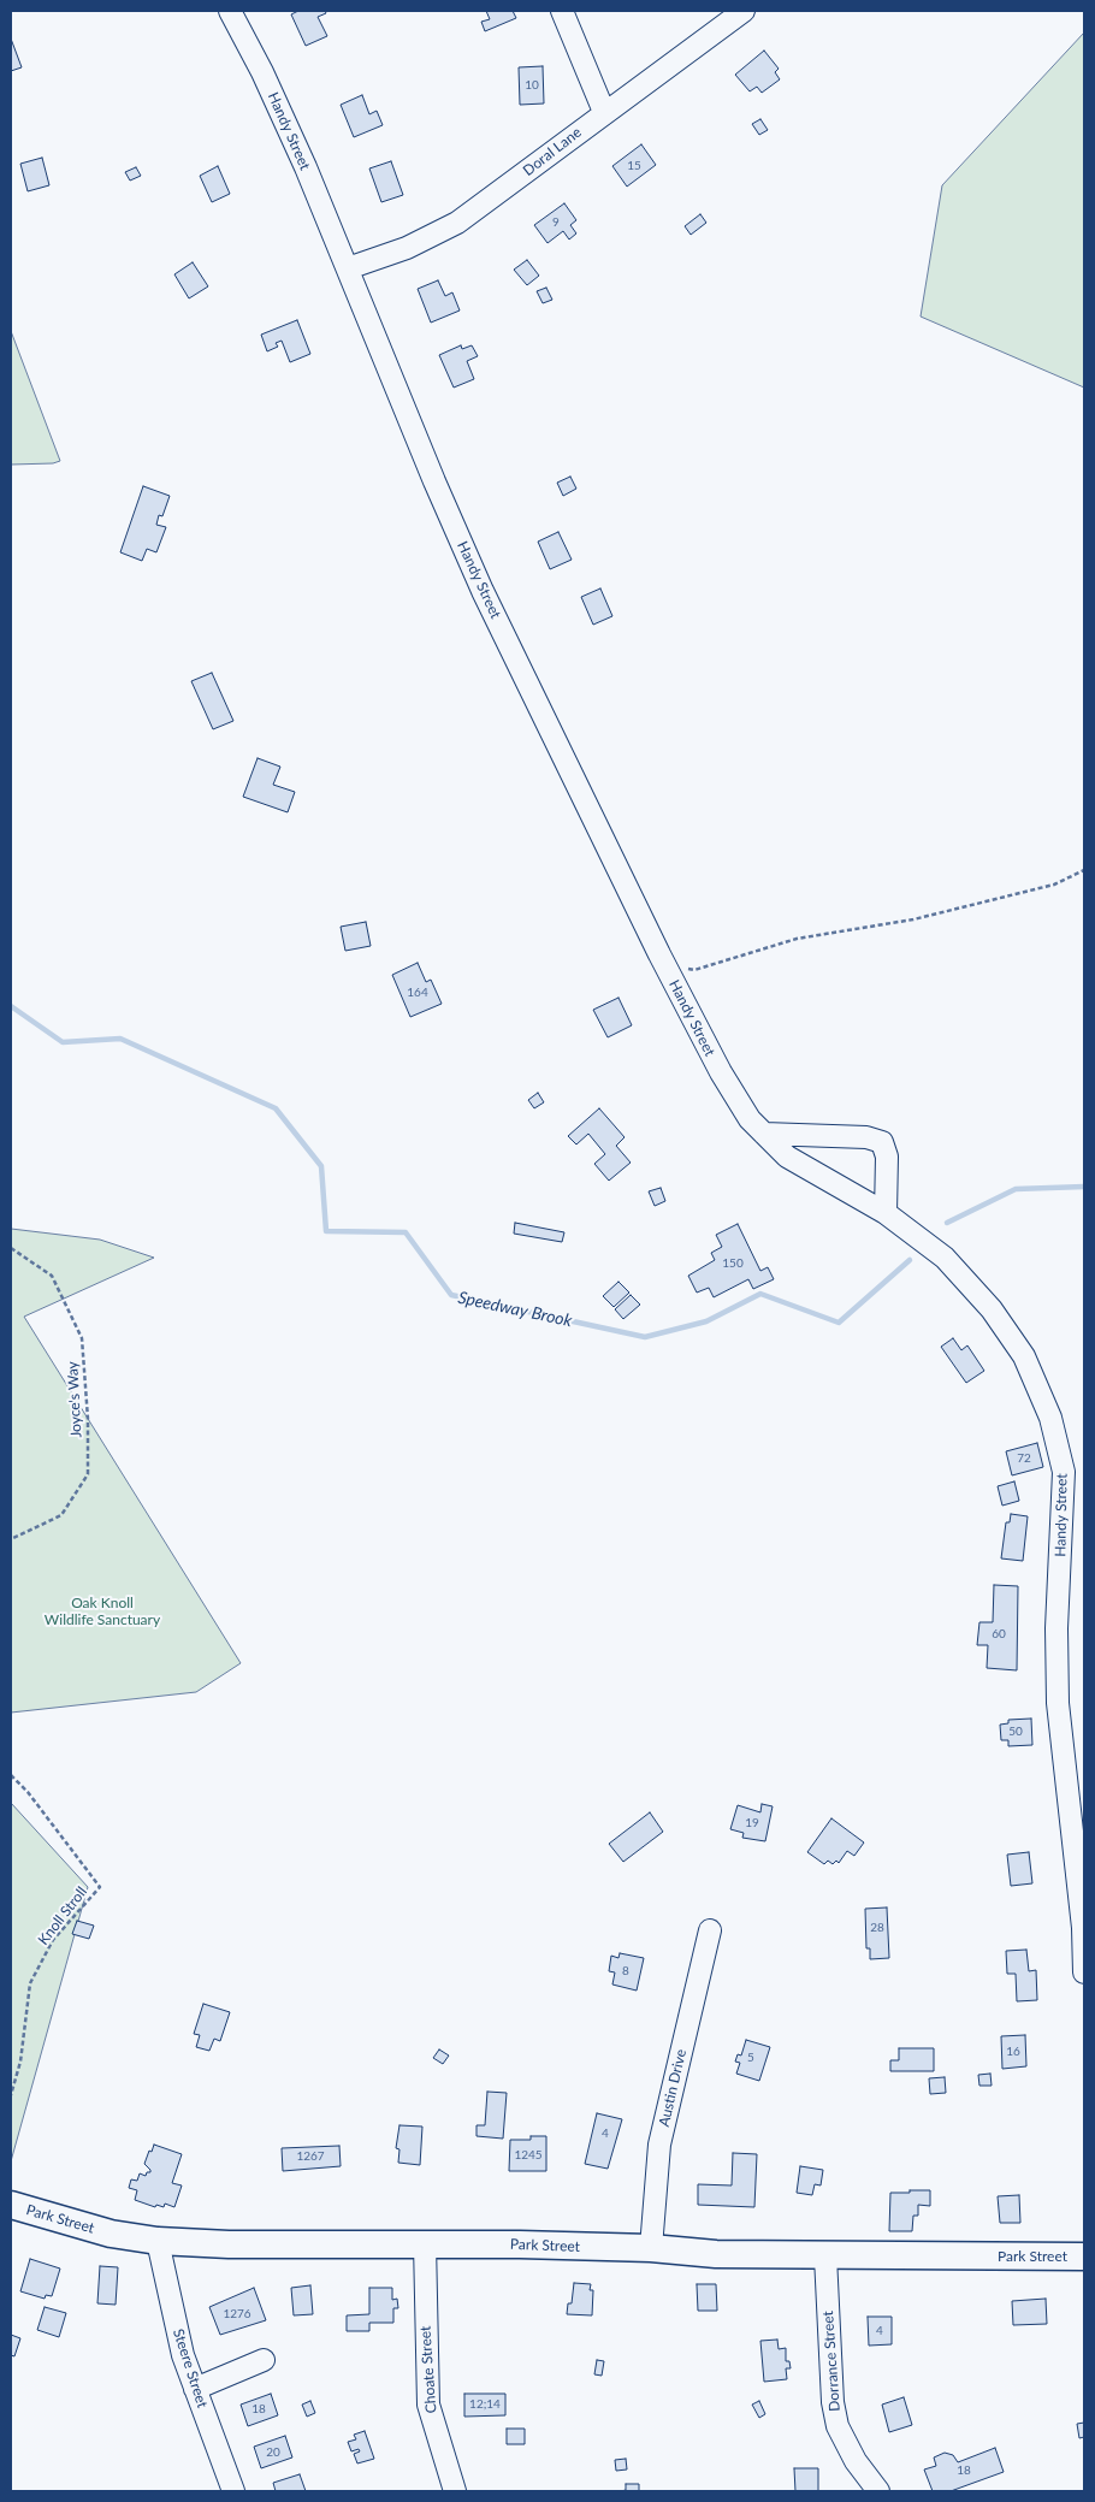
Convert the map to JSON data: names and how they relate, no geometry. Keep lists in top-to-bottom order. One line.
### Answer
{"streets":{"main road":["Park Street"],"street":["Handy Street","Doral Lane","Austin Drive","Dorrance Street","Steere Street","Choate Street"],"path":["Joyce's Way","Knoll Stroll"]},"crossings":[["Handy Street","Doral Lane"],["Austin Drive","Park Street"],["Park Street","Dorrance Street"],["Park Street","Steere Street"],["Park Street","Choate Street"]],"water":["Speedway Brook"],"parks":["Oak Knoll Wildlife Sanctuary"],"house_numbers":["10","15","9","164","150","72","60","50","19","28","8","16","5","4","1245","1267","1276","4","12;14","18","20","18"]}
